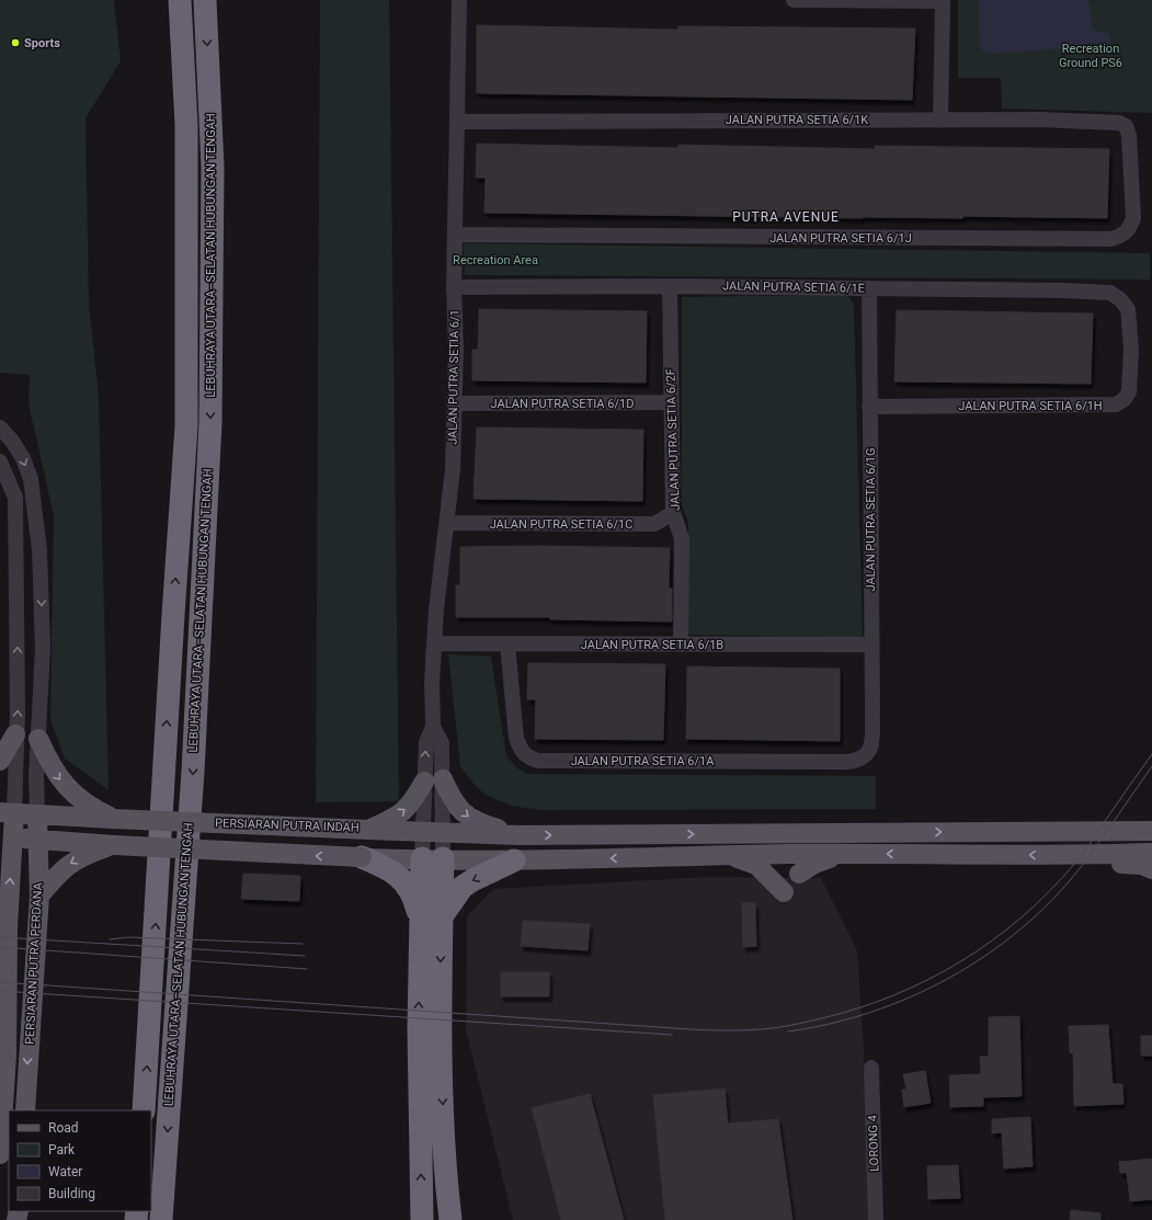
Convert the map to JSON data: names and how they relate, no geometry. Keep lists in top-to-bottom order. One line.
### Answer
{"streets":{"highway":["LEBUHRAYA UTARA–SELATAN HUBUNGAN TENGAH"],"main road":["PERSIARAN PUTRA INDAH","PERSIARAN PUTRA PERDANA"],"street":["JALAN PUTRA SETIA 6/1K","JALAN PUTRA SETIA 6/1J","JALAN PUTRA SETIA 6/1E","JALAN PUTRA SETIA 6/1","JALAN PUTRA SETIA 6/1D","JALAN PUTRA SETIA 6/1H","JALAN PUTRA SETIA 6/2F","JALAN PUTRA SETIA 6/1G","JALAN PUTRA SETIA 6/1C","JALAN PUTRA SETIA 6/1B","JALAN PUTRA SETIA 6/1A","LORONG 4"]},"crossings":[["JALAN PUTRA SETIA 6/1K","JALAN PUTRA SETIA 6/1J"],["JALAN PUTRA SETIA 6/1K","JALAN PUTRA SETIA 6/1"],["JALAN PUTRA SETIA 6/1J","JALAN PUTRA SETIA 6/1"],["JALAN PUTRA SETIA 6/1E","JALAN PUTRA SETIA 6/1"],["JALAN PUTRA SETIA 6/1E","JALAN PUTRA SETIA 6/1H"],["JALAN PUTRA SETIA 6/1E","JALAN PUTRA SETIA 6/2F"],["JALAN PUTRA SETIA 6/1E","JALAN PUTRA SETIA 6/1G"],["JALAN PUTRA SETIA 6/1","JALAN PUTRA SETIA 6/1D"],["JALAN PUTRA SETIA 6/1","JALAN PUTRA SETIA 6/1C"],["JALAN PUTRA SETIA 6/1","JALAN PUTRA SETIA 6/1B"],["JALAN PUTRA SETIA 6/1D","JALAN PUTRA SETIA 6/2F"],["JALAN PUTRA SETIA 6/1H","JALAN PUTRA SETIA 6/1G"],["JALAN PUTRA SETIA 6/2F","JALAN PUTRA SETIA 6/1C"],["JALAN PUTRA SETIA 6/2F","JALAN PUTRA SETIA 6/1B"],["JALAN PUTRA SETIA 6/1G","JALAN PUTRA SETIA 6/1B"],["JALAN PUTRA SETIA 6/1G","JALAN PUTRA SETIA 6/1A"],["JALAN PUTRA SETIA 6/1B","JALAN PUTRA SETIA 6/1A"],["PERSIARAN PUTRA INDAH","PERSIARAN PUTRA PERDANA"]],"districts":["PUTRA AVENUE"],"parks":["Recreation Ground PS6","Recreation Area"],"places":["Sports"],"legend":["Road","Park","Water","Building"]}
